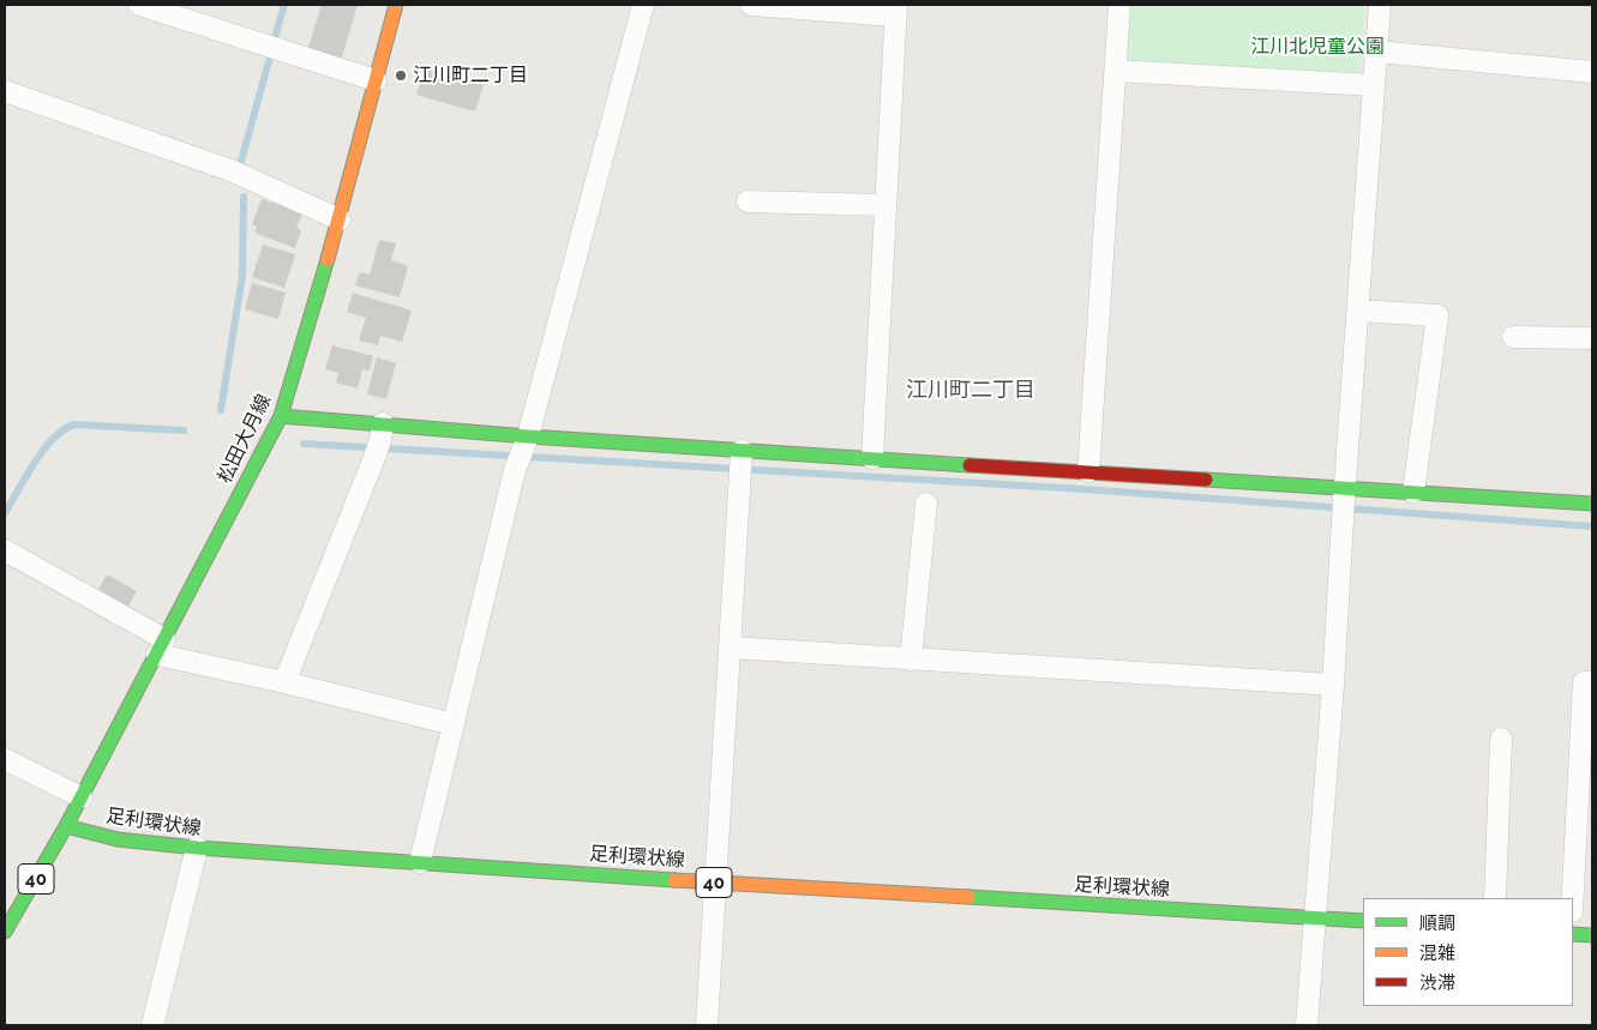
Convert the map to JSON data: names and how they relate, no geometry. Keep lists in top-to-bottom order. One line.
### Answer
{"streets":{"main road":["松田大月線","足利環状線","40"]},"crossings":[["松田大月線","足利環状線"],["松田大月線","40"],["足利環状線","40"]],"districts":["江川町二丁目"],"parks":["江川北児童公園"],"places":["江川町二丁目"],"legend":["順調","混雑","渋滞"]}
